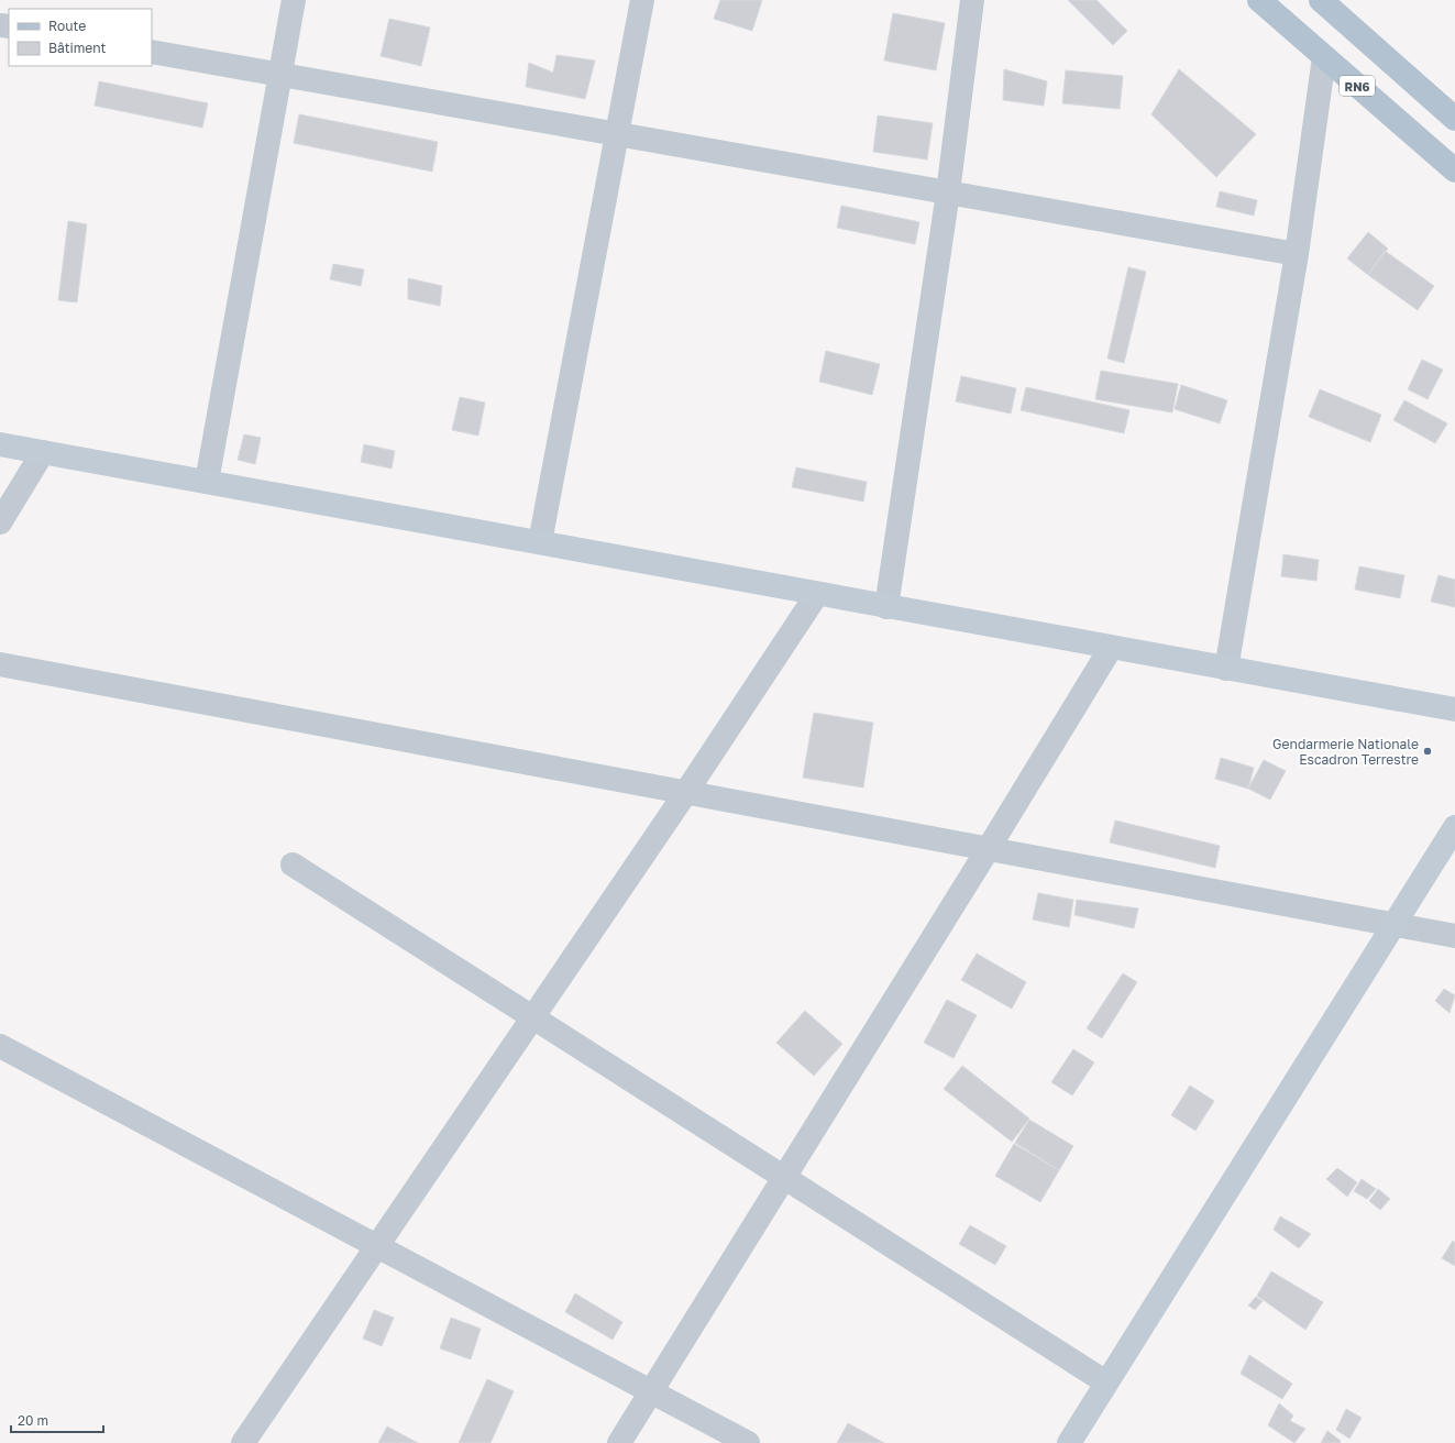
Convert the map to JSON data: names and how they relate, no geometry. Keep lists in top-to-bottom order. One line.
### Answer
{"streets":{"main road":["RN6"]},"places":["Gendarmerie Nationale Escadron Terrestre"],"legend":["Route","Bâtiment"],"scale_bar":"20 m"}
